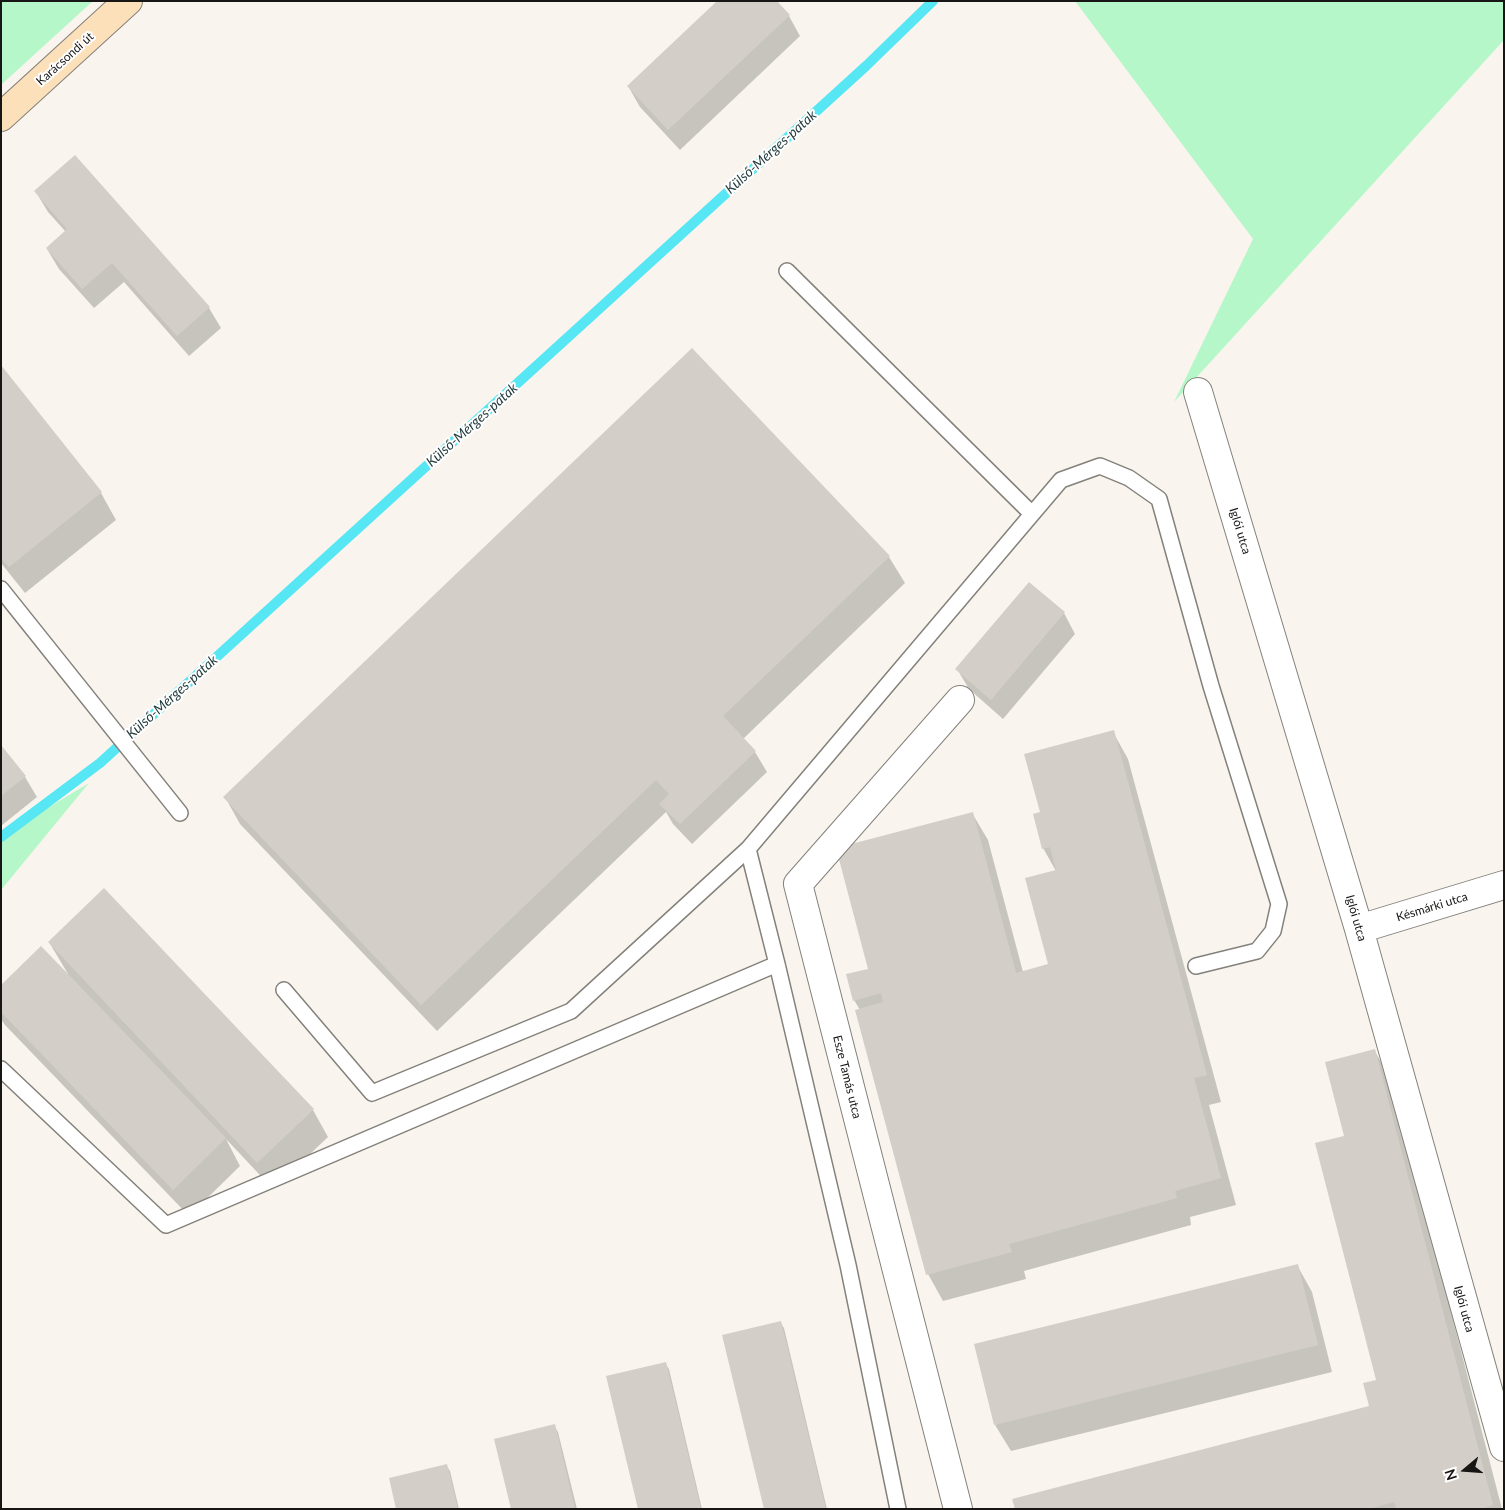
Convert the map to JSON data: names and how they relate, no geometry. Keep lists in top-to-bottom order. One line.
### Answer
{"streets":{"main road":["Karácsondi út"],"street":["Iglói utca","Késmárki utca","Esze Tamás utca"]},"crossings":[["Iglói utca","Késmárki utca"]],"water":["Külső-Mérges-patak"],"north":"left"}
